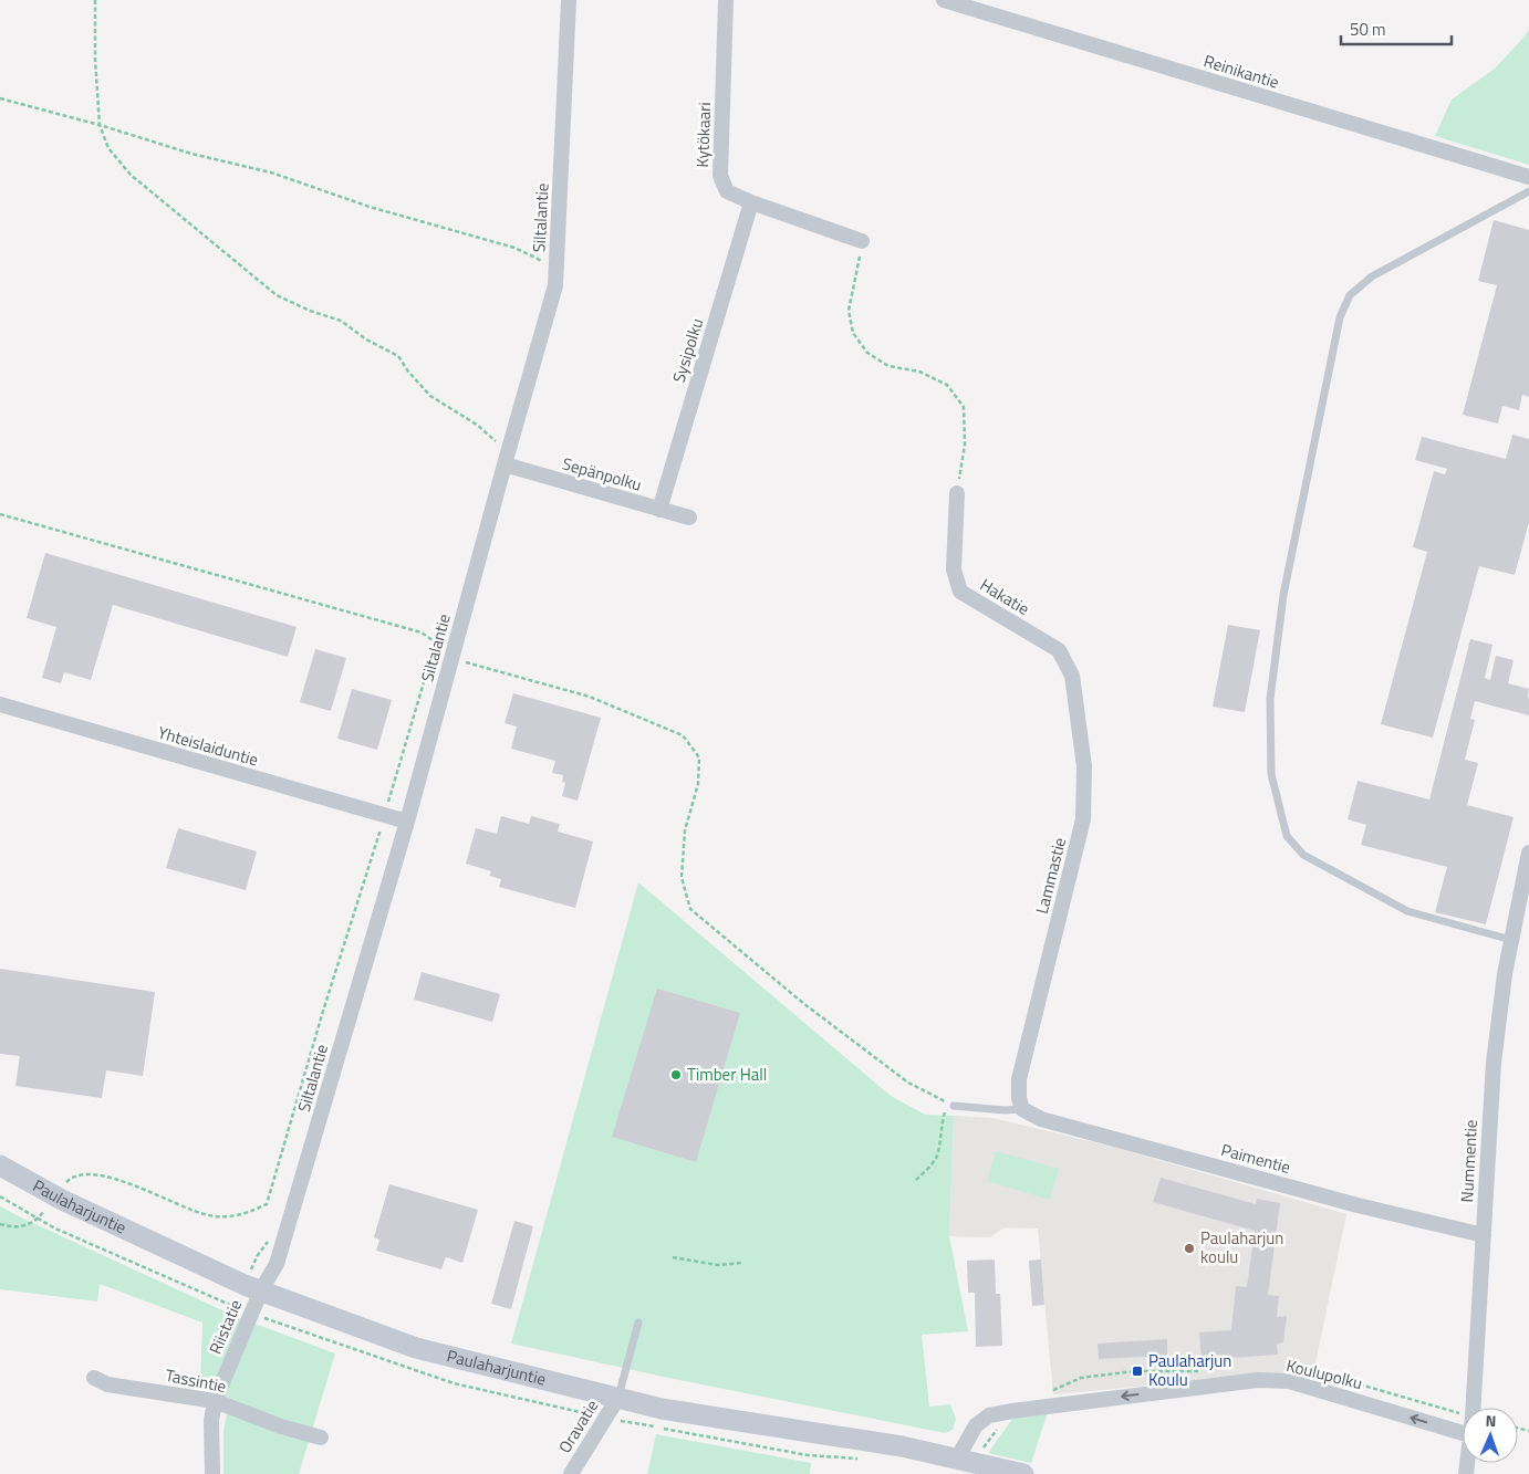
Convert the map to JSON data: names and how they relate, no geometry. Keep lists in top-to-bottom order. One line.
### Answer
{"streets":{"main road":["Paulaharjuntie"],"street":["Reinikantie","Kytökaari","Siltalantie","Sysipolku","Sepänpolku","Hakatie","Yhteislaiduntie","Lammastie","Paimentie","Nummentie","Riistatie","Koulupolku","Tassintie","Oravatie"]},"crossings":[["Kytökaari","Sysipolku"],["Siltalantie","Sepänpolku"],["Siltalantie","Yhteislaiduntie"],["Siltalantie","Paulaharjuntie"],["Siltalantie","Riistatie"],["Sysipolku","Sepänpolku"],["Hakatie","Lammastie"],["Lammastie","Paimentie"],["Paimentie","Nummentie"],["Paulaharjuntie","Riistatie"],["Paulaharjuntie","Koulupolku"],["Paulaharjuntie","Oravatie"],["Riistatie","Tassintie"]],"one_way":["Koulupolku"],"places":{"other":["Timber Hall","Paulaharjun koulu"],"transit":["Paulaharjun Koulu"]},"scale_bar":"50 m","north":"top"}
